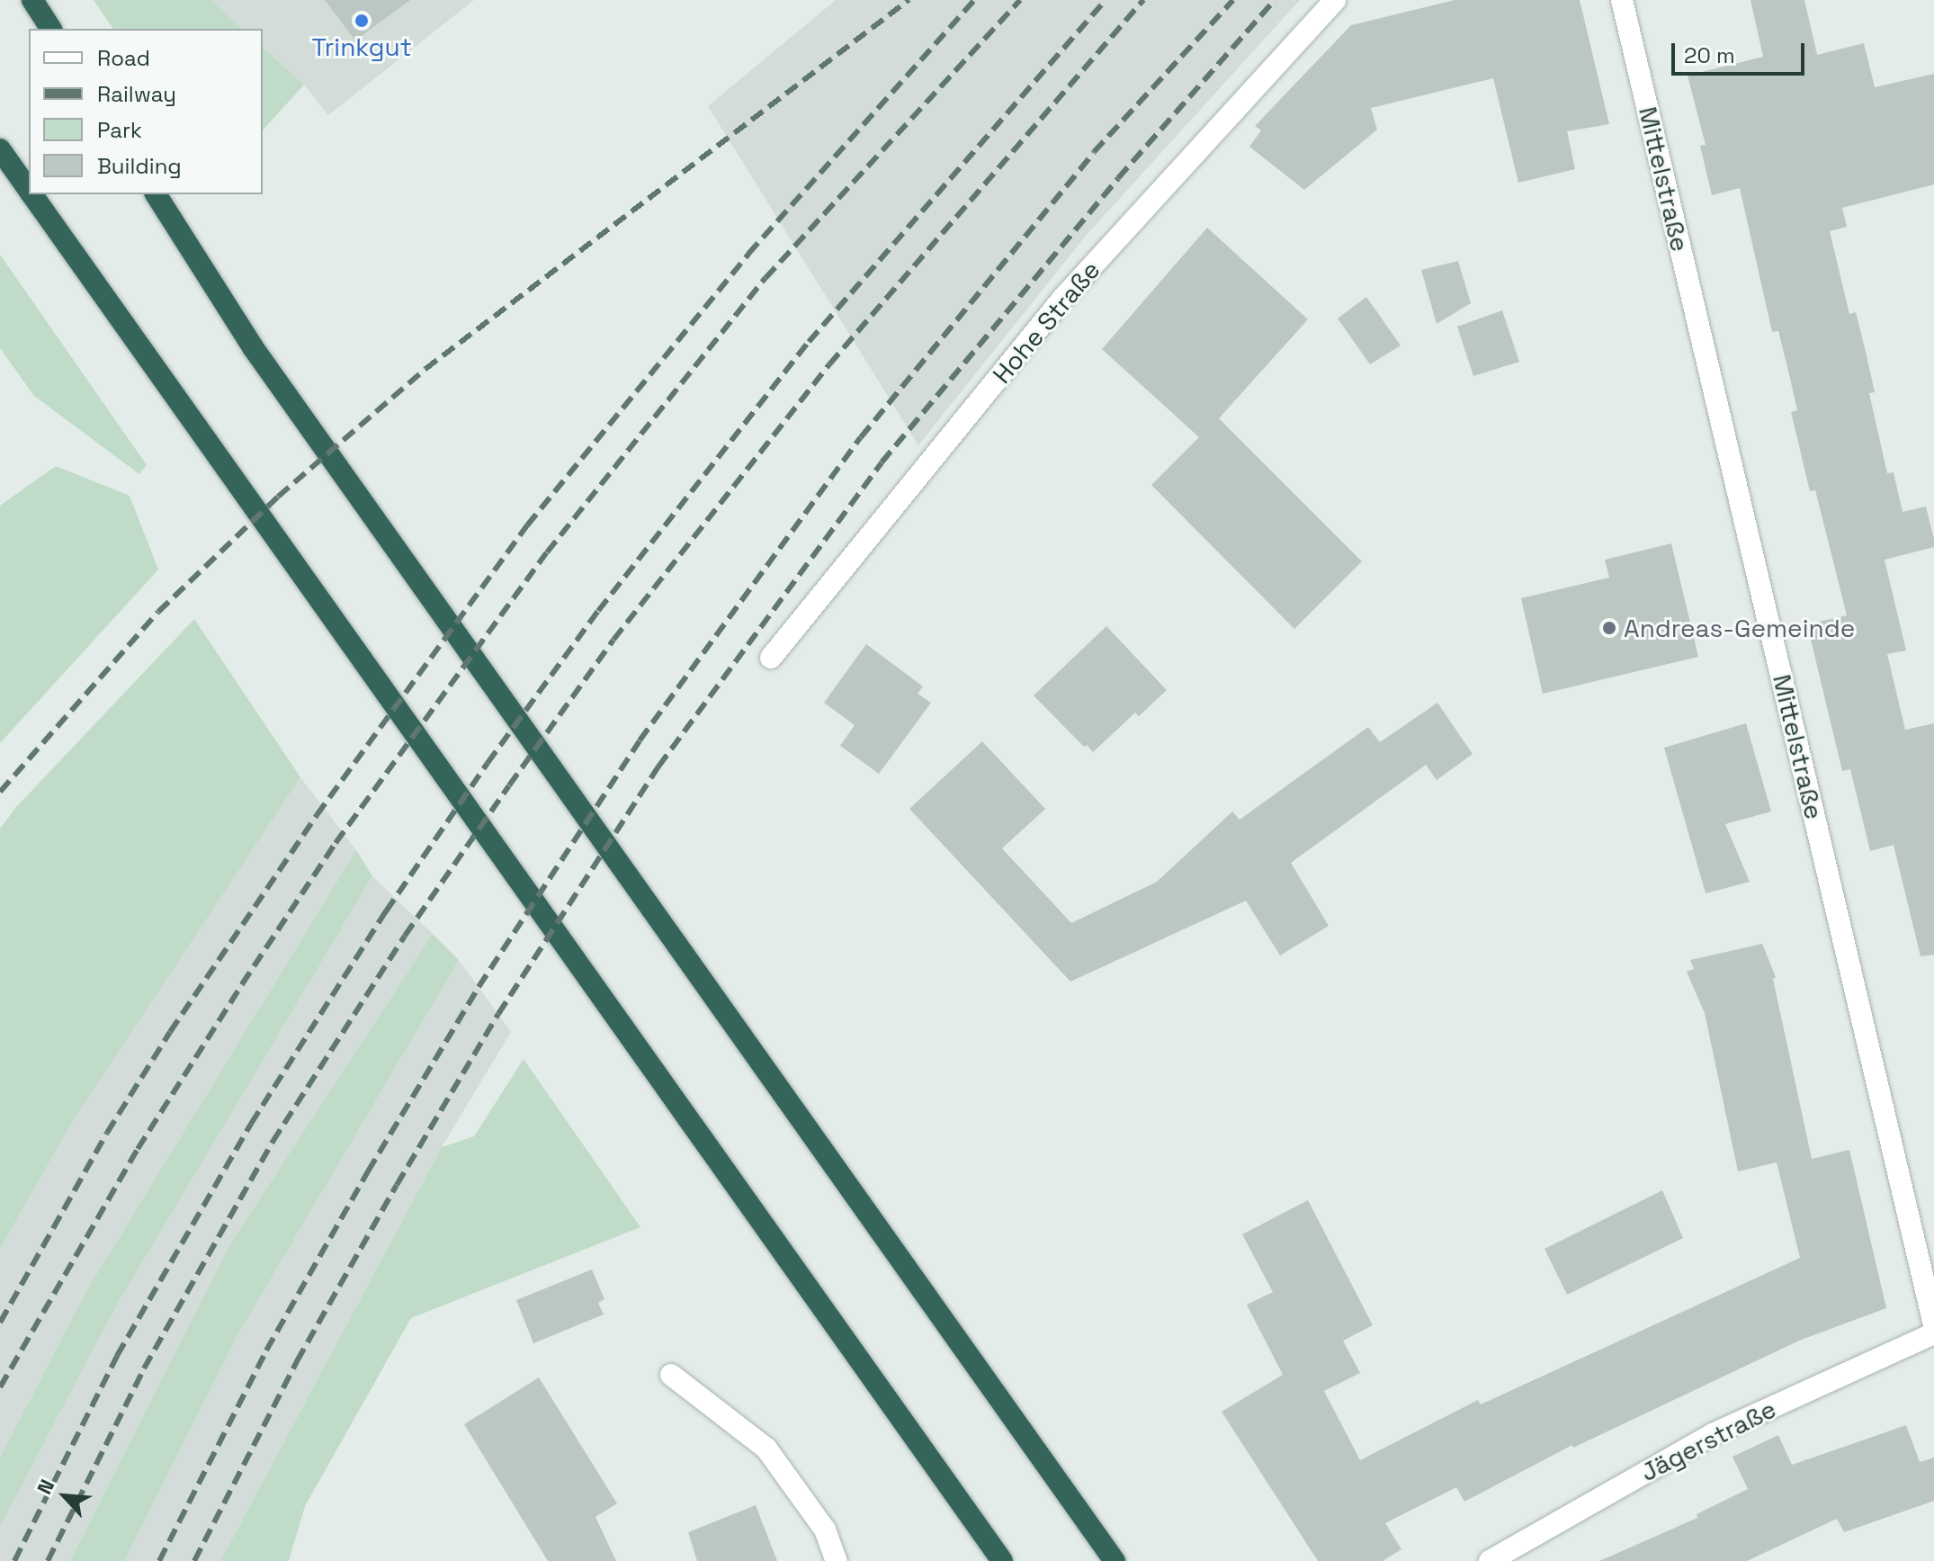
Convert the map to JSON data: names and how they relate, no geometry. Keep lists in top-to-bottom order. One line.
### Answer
{"streets":{"street":["Mittelstraße","Hohe Straße","Jägerstraße"]},"places":["Trinkgut","Andreas-Gemeinde"],"legend":["Road","Railway","Park","Building"],"scale_bar":"20 m","north":"top left"}
